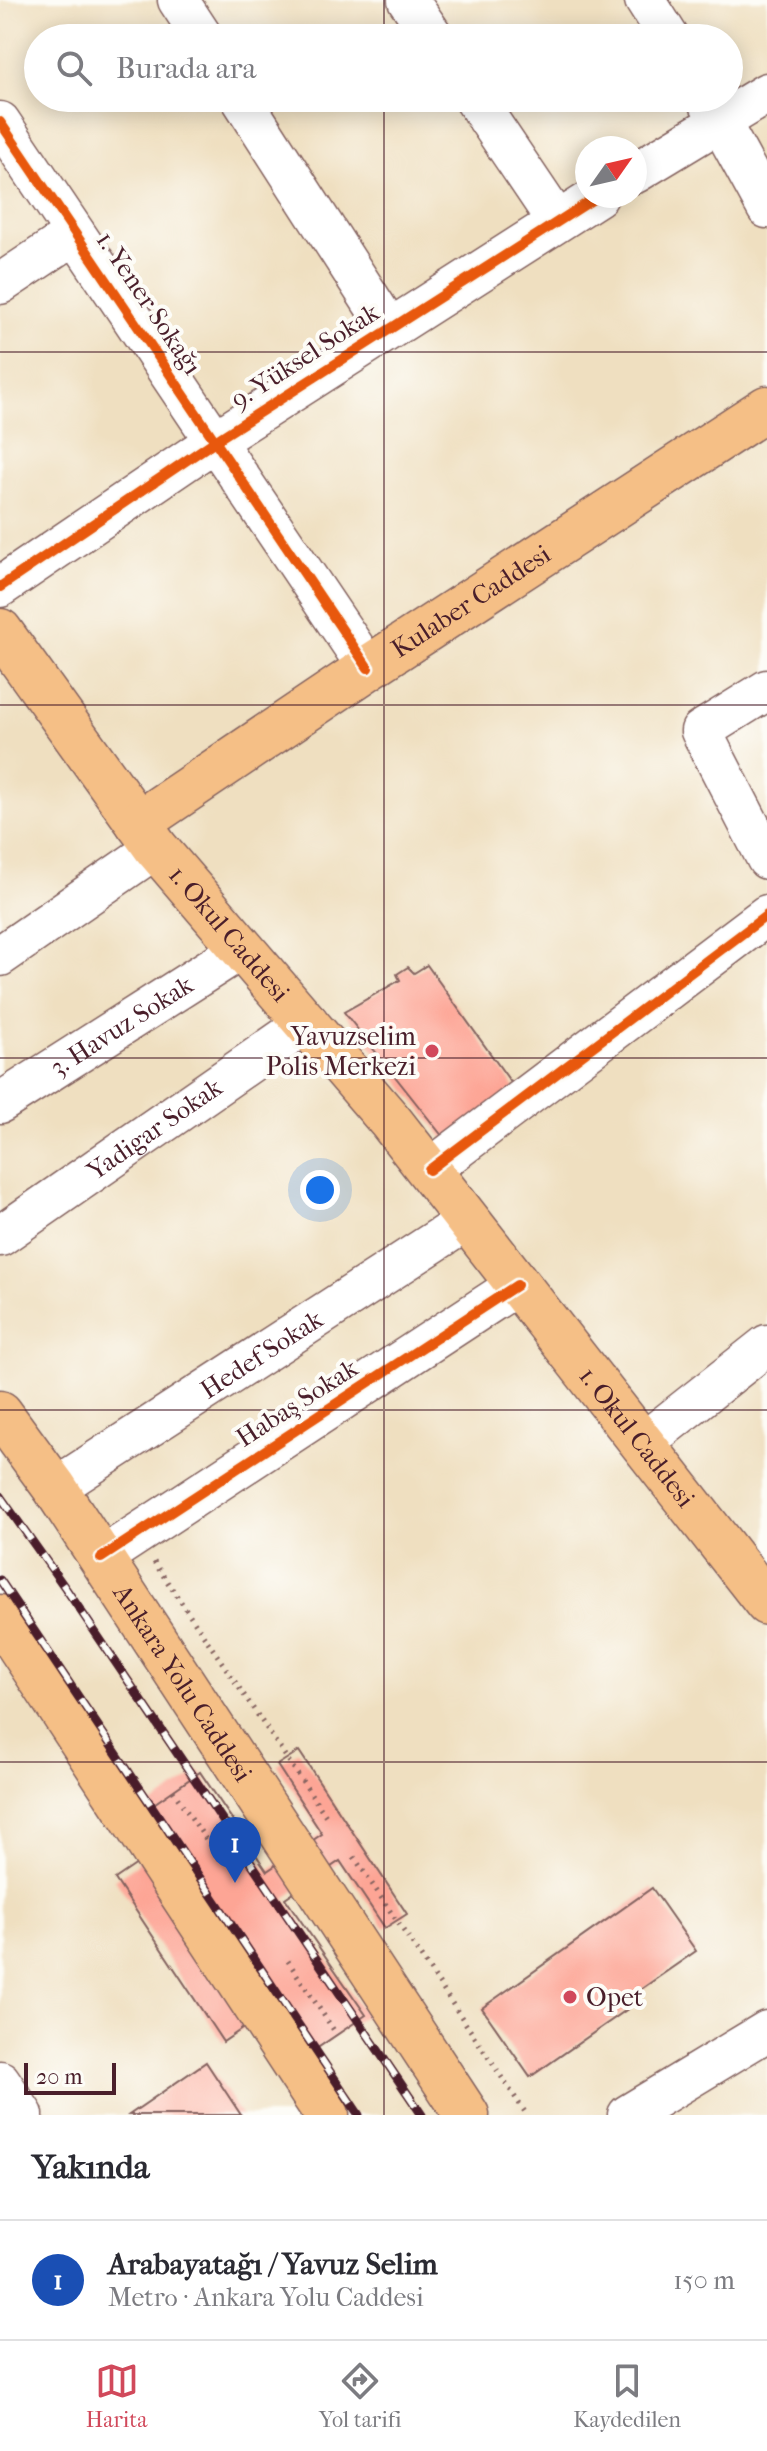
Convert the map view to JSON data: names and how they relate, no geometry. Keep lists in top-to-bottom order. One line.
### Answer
{"streets":{"main road":["Kulaber Caddesi","1. Okul Caddesi","Ankara Yolu Caddesi"],"street":["1. Yener Sokağı","9. Yüksel Sokak","3. Havuz Sokak","Yadigar Sokak","Hedef Sokak","Habaş Sokak"]},"crossings":[["1. Yener Sokağı","9. Yüksel Sokak"],["1. Yener Sokağı","Kulaber Caddesi"],["Kulaber Caddesi","1. Okul Caddesi"],["1. Okul Caddesi","3. Havuz Sokak"],["1. Okul Caddesi","Yadigar Sokak"],["1. Okul Caddesi","Hedef Sokak"],["1. Okul Caddesi","Habaş Sokak"],["Hedef Sokak","Ankara Yolu Caddesi"],["Habaş Sokak","Ankara Yolu Caddesi"]],"places":["Yavuzselim Polis Merkezi","Opet"],"scale_bar":"20 m","north":"top right","page":{"search":"Burada ara","pins":"1","scale":"20 m","heading":"Yakında","list":[{"mark":"1","name":"Arabayatağı / Yavuz Selim","note":"Metro · Ankara Yolu Caddesi","value":"150 m"}],"nav":["Harita","Yol tarifi","Kaydedilen"]}}
